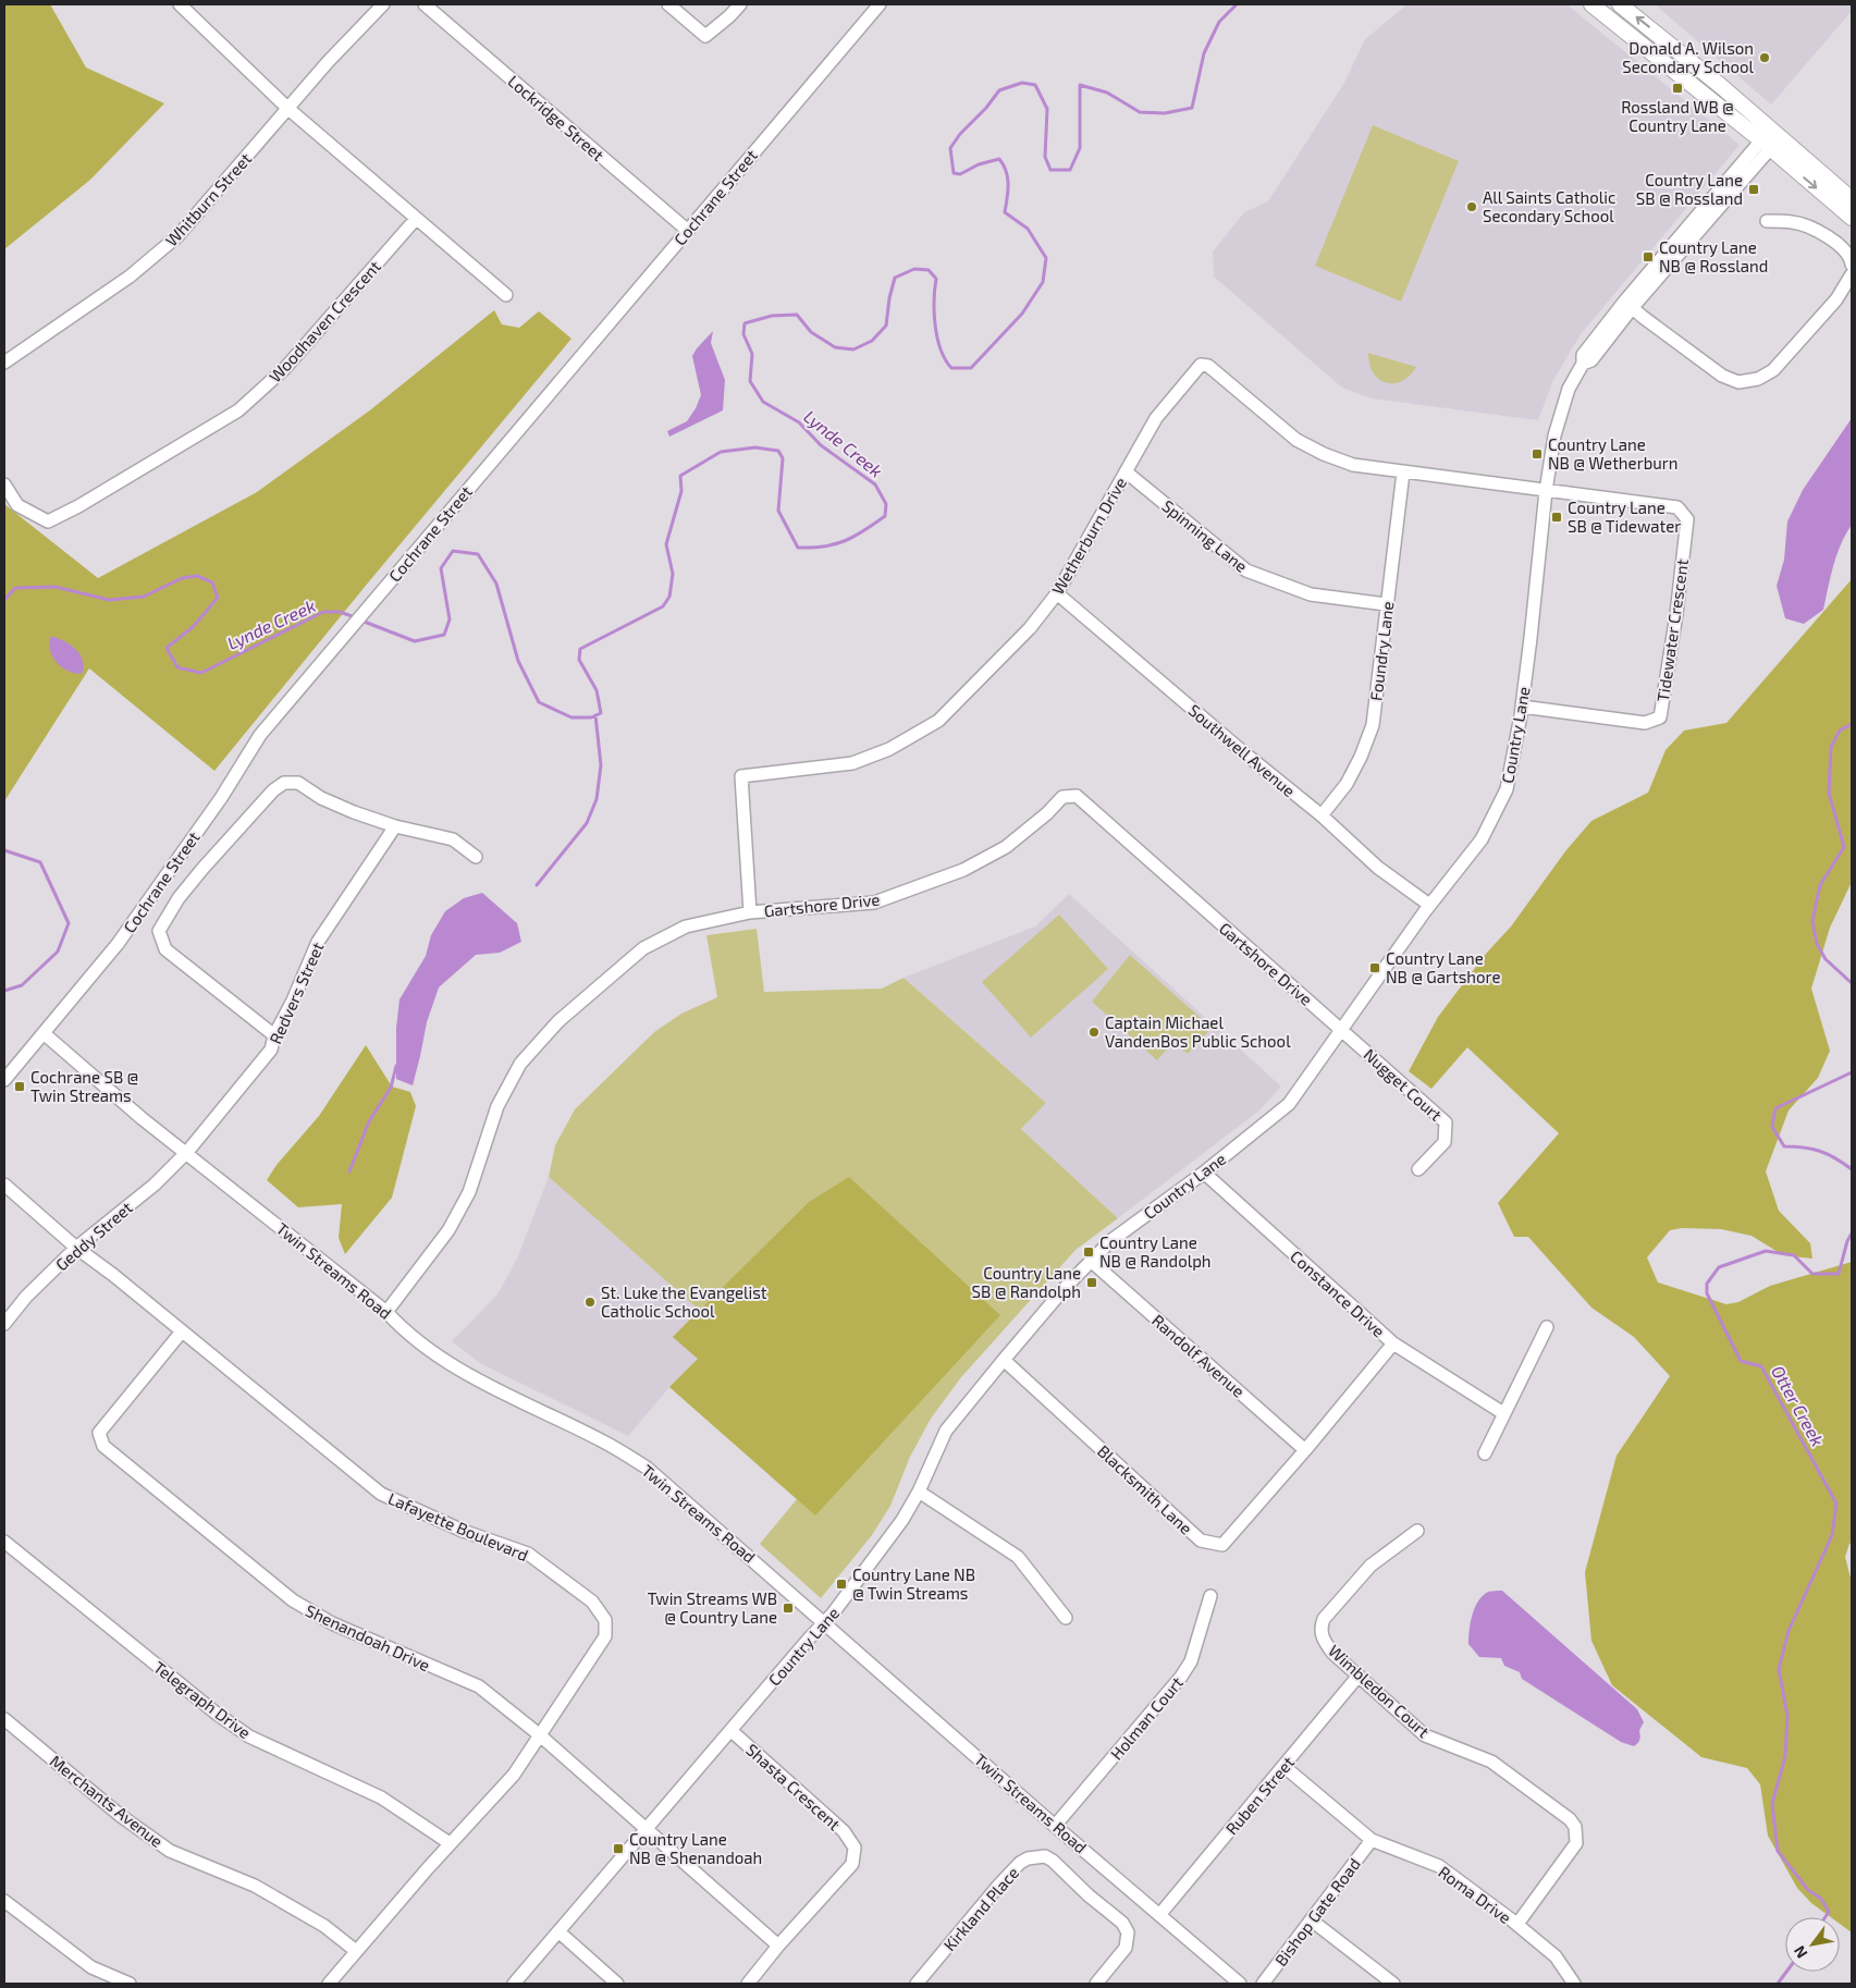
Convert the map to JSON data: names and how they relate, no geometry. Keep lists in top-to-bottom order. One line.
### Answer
{"streets":{"street":["Lockridge Street","Cochrane Street","Whitburn Street","Woodhaven Crescent","Wetherburn Drive","Spinning Lane","Tidewater Crescent","Foundry Lane","Country Lane","Southwell Avenue","Gartshore Drive","Redvers Street","Nugget Court","Geddy Street","Twin Streams Road","Constance Drive","Randolf Avenue","Blacksmith Lane","Lafayette Boulevard","Shenandoah Drive","Wimbledon Court","Telegraph Drive","Holman Court","Shasta Crescent","Ruben Street","Merchants Avenue","Roma Drive","Kirkland Place","Bishop Gate Road"]},"crossings":[["Lockridge Street","Cochrane Street"],["Cochrane Street","Twin Streams Road"],["Wetherburn Drive","Spinning Lane"],["Wetherburn Drive","Tidewater Crescent"],["Wetherburn Drive","Foundry Lane"],["Wetherburn Drive","Country Lane"],["Wetherburn Drive","Southwell Avenue"],["Wetherburn Drive","Gartshore Drive"],["Spinning Lane","Foundry Lane"],["Tidewater Crescent","Country Lane"],["Foundry Lane","Southwell Avenue"],["Country Lane","Southwell Avenue"],["Country Lane","Gartshore Drive"],["Country Lane","Nugget Court"],["Country Lane","Twin Streams Road"],["Country Lane","Constance Drive"],["Country Lane","Randolf Avenue"],["Country Lane","Blacksmith Lane"],["Country Lane","Shenandoah Drive"],["Country Lane","Shasta Crescent"],["Gartshore Drive","Nugget Court"],["Gartshore Drive","Twin Streams Road"],["Redvers Street","Geddy Street"],["Redvers Street","Twin Streams Road"],["Geddy Street","Twin Streams Road"],["Geddy Street","Lafayette Boulevard"],["Twin Streams Road","Holman Court"],["Twin Streams Road","Ruben Street"],["Constance Drive","Randolf Avenue"],["Constance Drive","Blacksmith Lane"],["Randolf Avenue","Blacksmith Lane"],["Lafayette Boulevard","Shenandoah Drive"],["Lafayette Boulevard","Telegraph Drive"],["Lafayette Boulevard","Merchants Avenue"],["Shenandoah Drive","Shasta Crescent"],["Wimbledon Court","Ruben Street"],["Wimbledon Court","Roma Drive"],["Ruben Street","Roma Drive"],["Roma Drive","Bishop Gate Road"]],"water":["Lynde Creek","Otter Creek"],"places":{"other":["Donald A. Wilson Secondary School","All Saints Catholic Secondary School","Captain Michael VandenBos Public School","St. Luke the Evangelist Catholic School"],"transit":["Rossland WB @ Country Lane","Country Lane SB @ Rossland","Country Lane NB @ Rossland","Country Lane NB @ Wetherburn","Country Lane SB @ Tidewater","Country Lane NB @ Gartshore","Cochrane SB @ Twin Streams","Country Lane NB @ Randolph","Country Lane SB @ Randolph","Country Lane NB @ Twin Streams","Twin Streams WB @ Country Lane","Country Lane NB @ Shenandoah"]},"north":"bottom left"}
